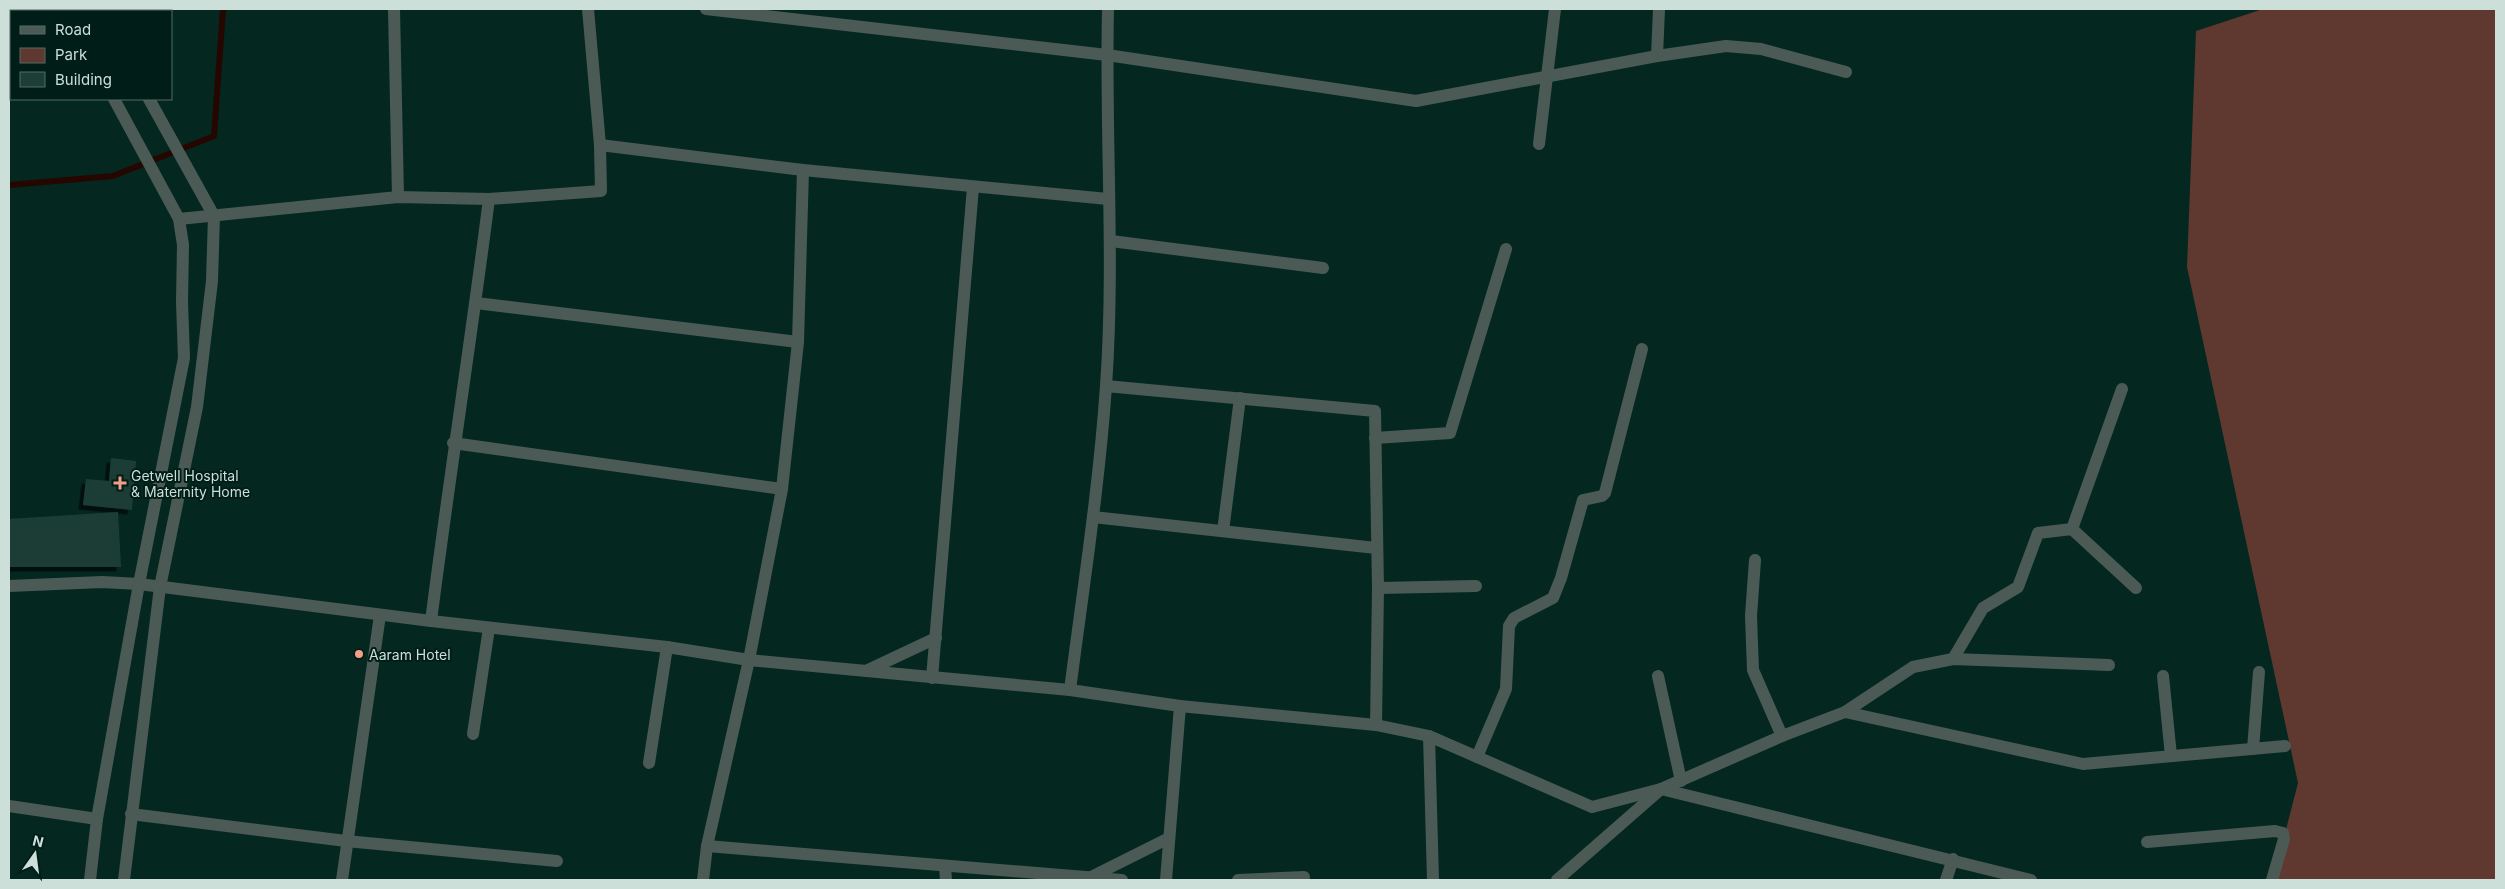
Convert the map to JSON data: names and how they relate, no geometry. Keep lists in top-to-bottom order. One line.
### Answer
{"places":{"health":["Getwell Hospital & Maternity Home"],"other":["Aaram Hotel"]},"legend":["Road","Park","Building"],"north":"top"}
